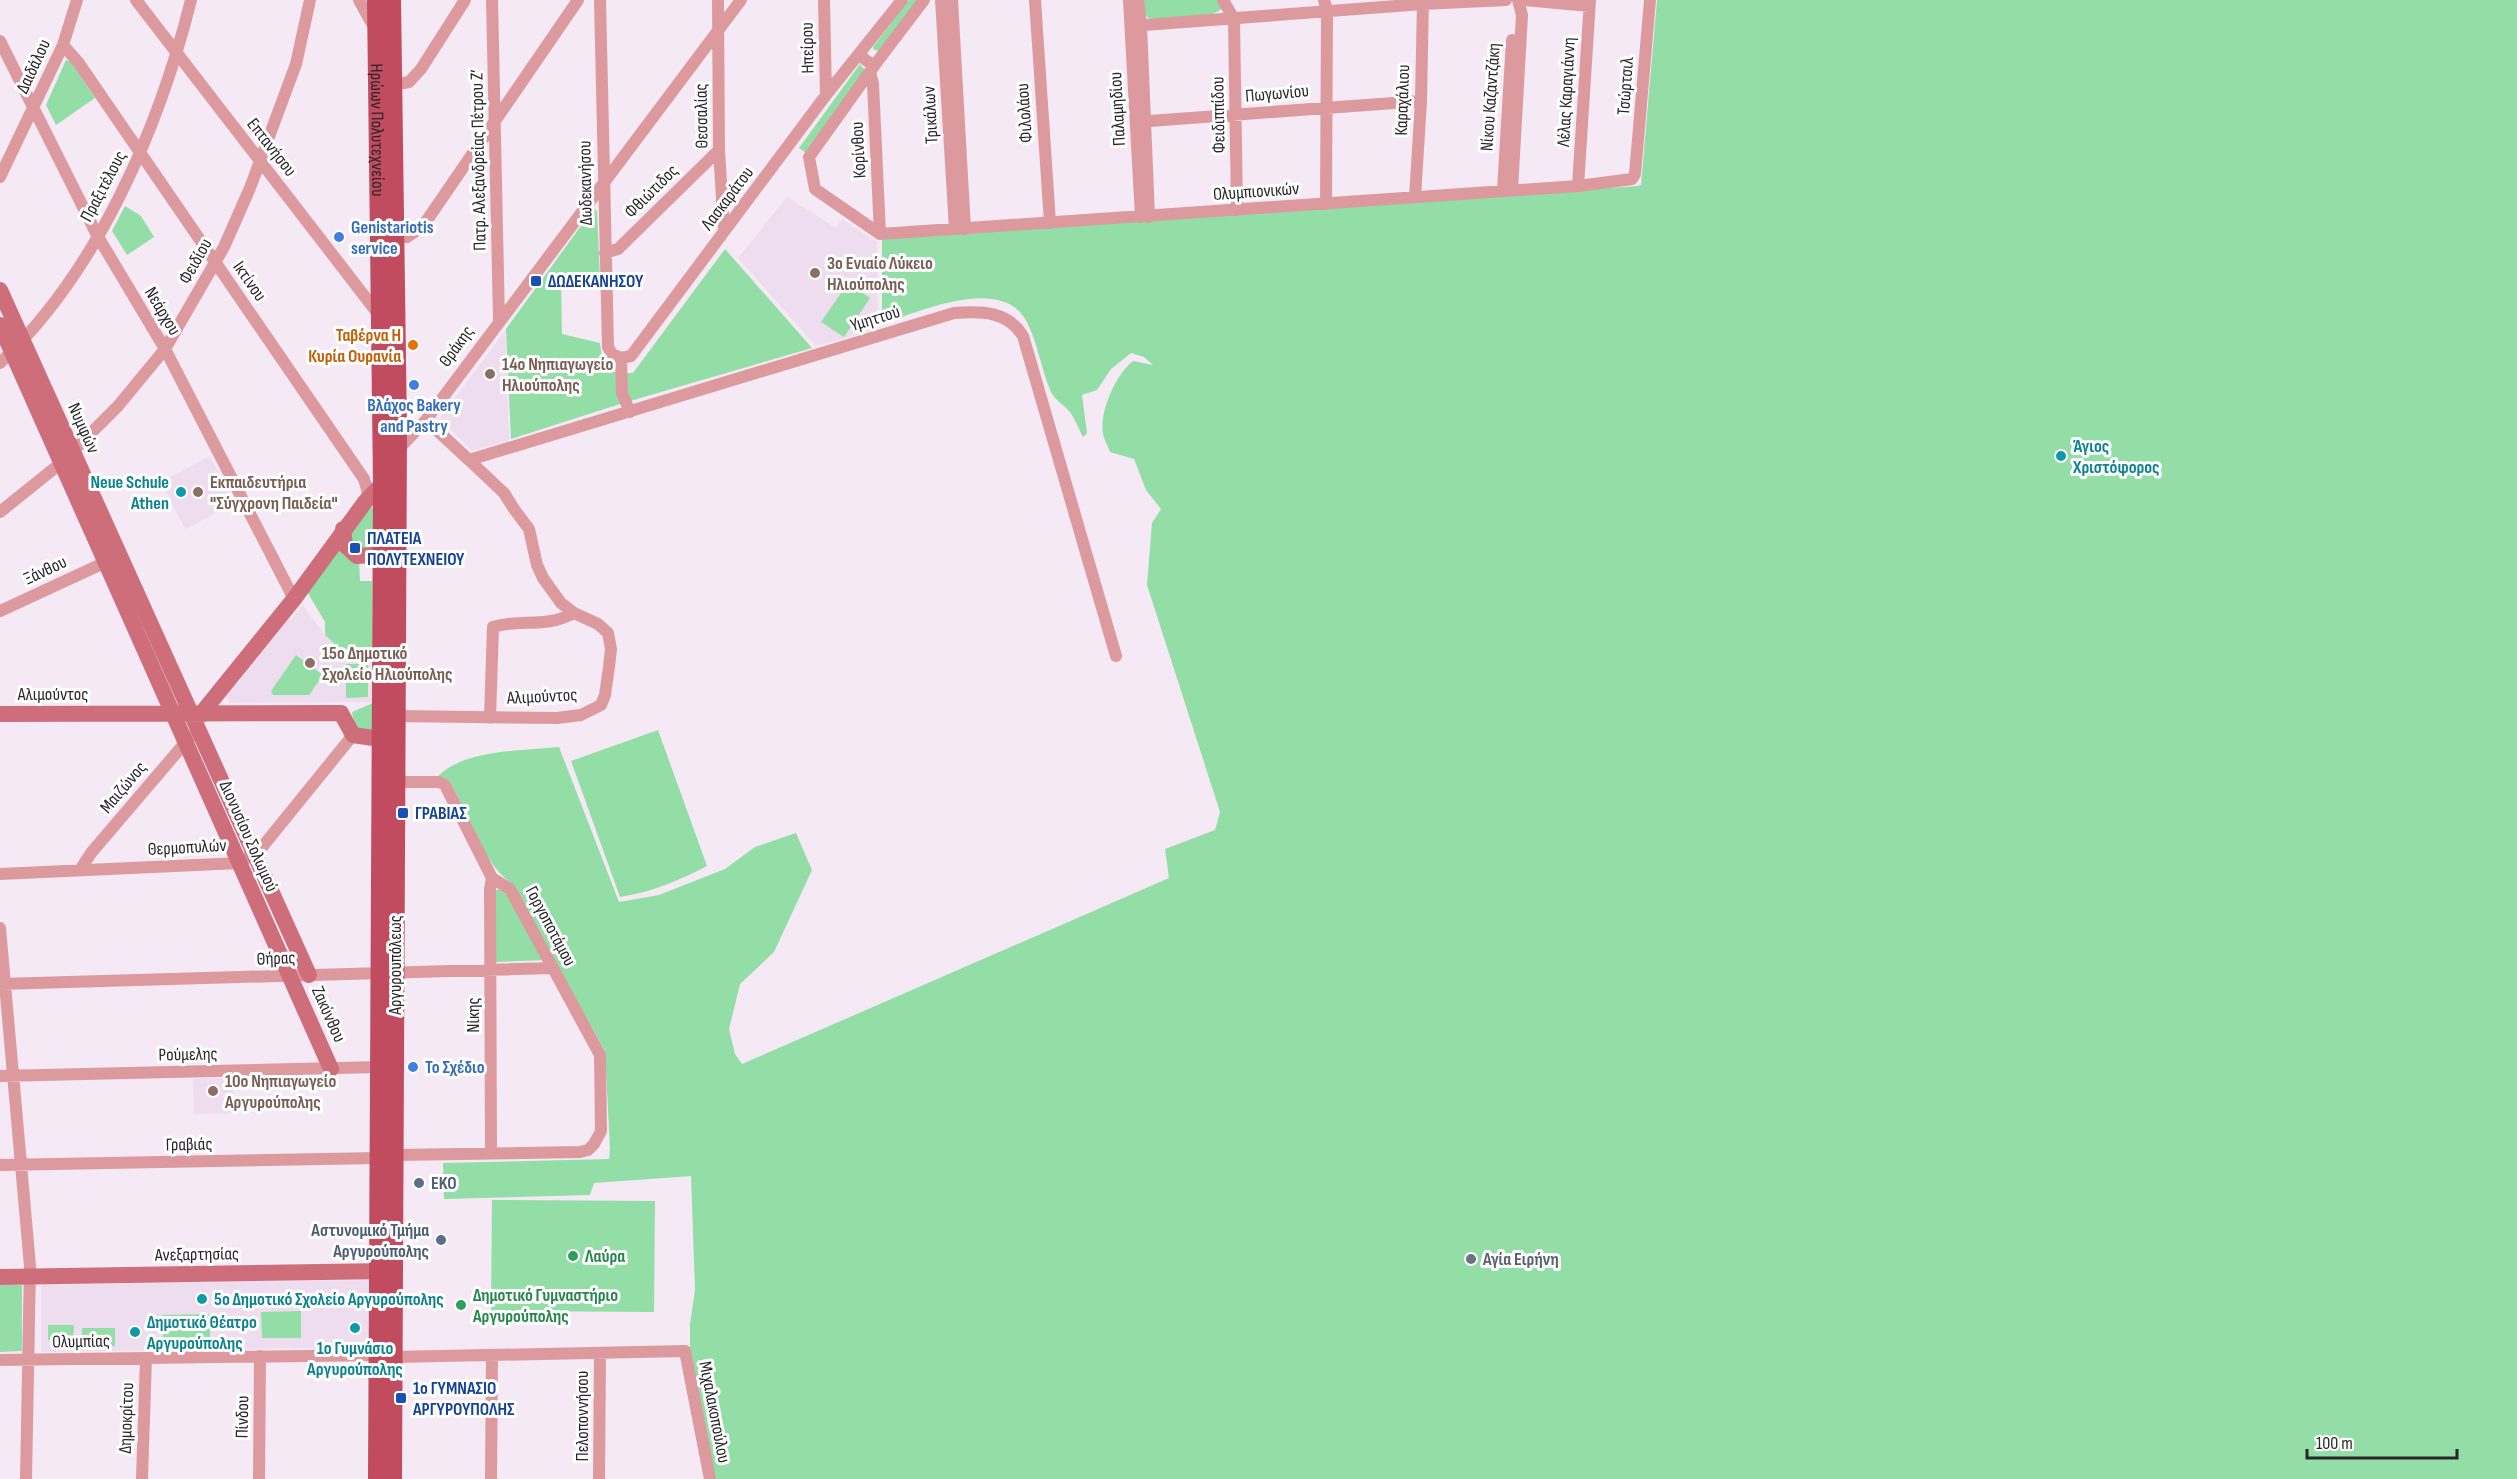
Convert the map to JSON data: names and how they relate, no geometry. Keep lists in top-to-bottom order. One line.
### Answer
{"streets":{"main road":["Ηρώων Πολυτεχνείου","Αργυρουπόλεως"],"street":["Ηπείρου","Δαιδάλου","Τσώρτσιλ","Λέλας Καραγιάννη","Πωγωνίου","Νίκου Καζαντζάκη","Καραχάλιου","Παλαμηδίου","Φιλολάου","Τρικάλων","Φειδιππίδου","Θεσσαλίας","Επτανήσου","Κορίνθου","Πατρ. Αλεξανδρείας Πέτρου Ζ’","Δωδεκανήσου","Πραξιτέλους","Φθιώτιδος","Ολυμπιονικών","Λασκαράτου","Φειδίου","Ικτίνου","Νεάρχου","Υμηττού","Θράκης","Νυμφών","Ξάνθου","Αλιμούντος","Μαιζώνος","Διονυσίου Σολωμού","Θερμοπυλών","Γοργοποτάμου","Θήρας","Ζακύνθου","Νίκης","Ρούμελης","Γραβιάς","Ανεξαρτησίας","Ολυμπίας","Μιχαλακοπούλου","Πελοποννήσου","Πίνδου","Δημοκρίτου"]},"crossings":[["Ηπείρου","Λασκαράτου"],["Δαιδάλου","Ικτίνου"],["Δαιδάλου","Νεάρχου"],["Τσώρτσιλ","Ολυμπιονικών"],["Λέλας Καραγιάννη","Ολυμπιονικών"],["Πωγωνίου","Καραχάλιου"],["Πωγωνίου","Παλαμηδίου"],["Πωγωνίου","Φειδιππίδου"],["Νίκου Καζαντζάκη","Ολυμπιονικών"],["Καραχάλιου","Ολυμπιονικών"],["Παλαμηδίου","Ολυμπιονικών"],["Φιλολάου","Ολυμπιονικών"],["Τρικάλων","Ολυμπιονικών"],["Φειδιππίδου","Ολυμπιονικών"],["Θεσσαλίας","Φθιώτιδος"],["Θεσσαλίας","Λασκαράτου"],["Θεσσαλίας","Θράκης"],["Ηρώων Πολυτεχνείου","Επτανήσου"],["Ηρώων Πολυτεχνείου","Ικτίνου"],["Ηρώων Πολυτεχνείου","Θράκης"],["Ηρώων Πολυτεχνείου","Αργυρουπόλεως"],["Επτανήσου","Πραξιτέλους"],["Επτανήσου","Φειδίου"],["Κορίνθου","Ολυμπιονικών"],["Πατρ. Αλεξανδρείας Πέτρου Ζ’","Θράκης"],["Δωδεκανήσου","Φθιώτιδος"],["Δωδεκανήσου","Λασκαράτου"],["Δωδεκανήσου","Θράκης"],["Πραξιτέλους","Ικτίνου"],["Πραξιτέλους","Νεάρχου"],["Πραξιτέλους","Νυμφών"],["Φειδίου","Ικτίνου"],["Φειδίου","Νεάρχου"],["Φειδίου","Νυμφών"],["Ικτίνου","Θράκης"],["Ικτίνου","Αργυρουπόλεως"],["Νεάρχου","Θράκης"],["Υμηττού","Αλιμούντος"],["Θράκης","Νυμφών"],["Θράκης","Αλιμούντος"],["Θράκης","Μαιζώνος"],["Θράκης","Διονυσίου Σολωμού"],["Θράκης","Αργυρουπόλεως"],["Νυμφών","Ξάνθου"],["Νυμφών","Αλιμούντος"],["Νυμφών","Μαιζώνος"],["Νυμφών","Διονυσίου Σολωμού"],["Αλιμούντος","Μαιζώνος"],["Αλιμούντος","Διονυσίου Σολωμού"],["Αλιμούντος","Θερμοπυλών"],["Αλιμούντος","Αργυρουπόλεως"],["Μαιζώνος","Διονυσίου Σολωμού"],["Μαιζώνος","Θερμοπυλών"],["Διονυσίου Σολωμού","Θερμοπυλών"],["Διονυσίου Σολωμού","Θήρας"],["Διονυσίου Σολωμού","Ζακύνθου"],["Γοργοποτάμου","Θήρας"],["Γοργοποτάμου","Αργυρουπόλεως"],["Γοργοποτάμου","Νίκης"],["Γοργοποτάμου","Γραβιάς"],["Θήρας","Αργυρουπόλεως"],["Θήρας","Ζακύνθου"],["Θήρας","Νίκης"],["Αργυρουπόλεως","Ρούμελης"],["Αργυρουπόλεως","Γραβιάς"],["Αργυρουπόλεως","Ανεξαρτησίας"],["Αργυρουπόλεως","Ολυμπίας"],["Ζακύνθου","Ρούμελης"],["Νίκης","Γραβιάς"],["Ολυμπίας","Μιχαλακοπούλου"],["Ολυμπίας","Πελοποννήσου"],["Ολυμπίας","Πίνδου"],["Ολυμπίας","Δημοκρίτου"]],"places":{"other":["Genistariotis service","3ο Ενιαίο Λύκειο Ηλιούπολης","Ταβέρνα Η Κυρία Ουρανία","14ο Νηπιαγωγείο Ηλιούπολης","Βλάχος Bakery and Pastry","Άγιος Χριστόφορος","Neue Schule Athen","Εκπαιδευτήρια \"Σύγχρονη Παιδεία\"","15ο Δημοτικό Σχολείο Ηλιούπολης","Το Σχέδιο","10ο Νηπιαγωγείο Αργυρούπολης","EKO","Αστυνομικό Τμήμα Αργυρούπολης","Λαύρα","Αγία Ειρήνη","5ο Δημοτικό Σχολείο Αργυρούπολης","Δημοτικό Γυμναστήριο Αργυρούπολης","1ο Γυμνάσιο Αργυρούπολης","Δημοτικό Θέατρο Αργυρούπολης"],"transit":["ΔΩΔΕΚΑΝΗΣΟΥ","ΠΛΑΤΕΙΑ ΠΟΛΥΤΕΧΝΕΙΟΥ","ΓΡΑΒΙΑΣ","1ο ΓΥΜΝΑΣΙΟ ΑΡΓΥΡΟΥΠΟΛΗΣ"]},"scale_bar":"100 m"}
